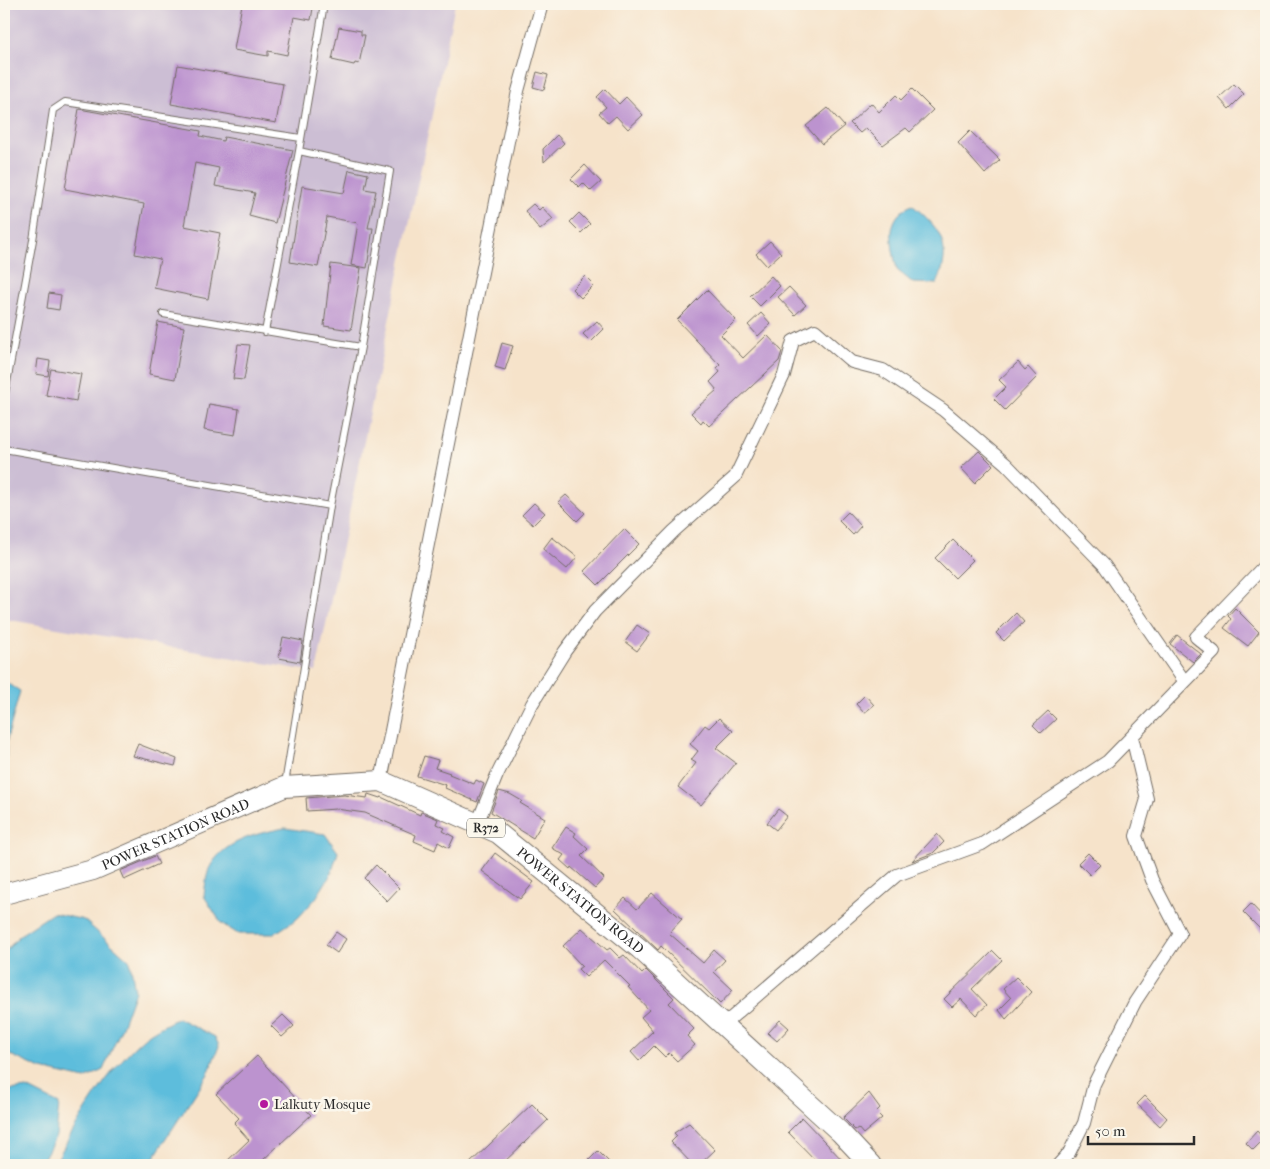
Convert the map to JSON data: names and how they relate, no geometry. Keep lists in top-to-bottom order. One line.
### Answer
{"streets":{"main road":["R372","POWER STATION ROAD"]},"places":["Lalkuty Mosque"],"scale_bar":"50 m"}
